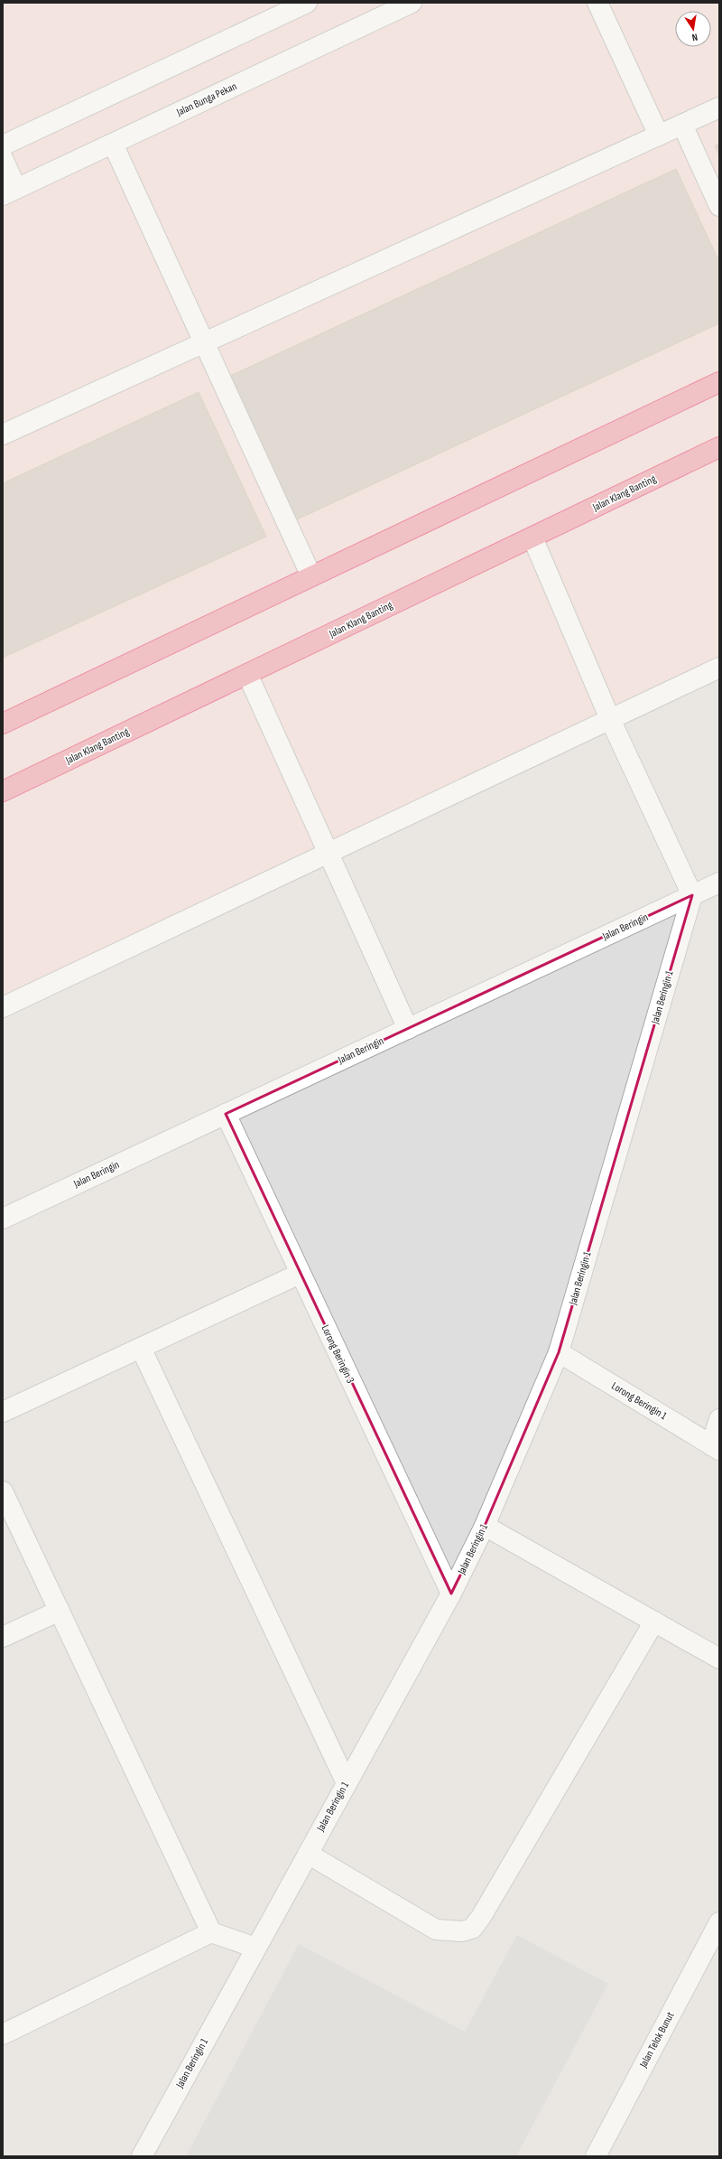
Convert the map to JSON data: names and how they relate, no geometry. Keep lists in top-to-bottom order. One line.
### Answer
{"streets":{"highway":["Jalan Klang Banting"],"street":["Jalan Bunga Pekan","Jalan Beringin","Jalan Beringin 1","Lorong Beringin 3","Lorong Beringin 1","Jalan Telok Bunut"]},"crossings":[["Jalan Beringin","Jalan Beringin 1"],["Jalan Beringin","Lorong Beringin 3"],["Jalan Beringin 1","Lorong Beringin 3"],["Jalan Beringin 1","Lorong Beringin 1"]],"north":"bottom"}
